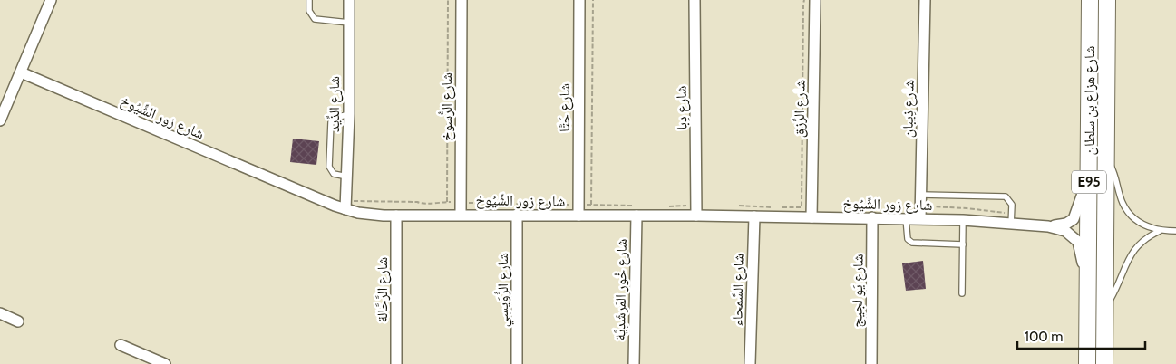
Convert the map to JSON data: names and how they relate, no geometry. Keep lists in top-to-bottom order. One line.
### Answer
{"streets":{"main road":["شارع هزاع بن سلطان","E95"],"street":["شارع الذِّيد","شارع الرُّسوخ","شارع حَتَّا","شارع دِبا","شارع الرِّزق","شارع ذِيبان","شارع زور الشِّيُوخ","شارع الرَّحَّالة","شارع الرُّوَيسِي","شارع خُور المَرشَدِيَّة","شارع السَّمحاء","شارع يَو لجيج"]},"crossings":[["شارع هزاع بن سلطان","شارع زور الشِّيُوخ"],["شارع الذِّيد","شارع زور الشِّيُوخ"],["شارع الرُّسوخ","شارع زور الشِّيُوخ"],["شارع حَتَّا","شارع زور الشِّيُوخ"],["شارع دِبا","شارع زور الشِّيُوخ"],["شارع الرِّزق","شارع زور الشِّيُوخ"],["شارع ذِيبان","شارع زور الشِّيُوخ"],["شارع زور الشِّيُوخ","شارع الرَّحَّالة"],["شارع زور الشِّيُوخ","شارع الرُّوَيسِي"],["شارع زور الشِّيُوخ","شارع خُور المَرشَدِيَّة"],["شارع زور الشِّيُوخ","شارع السَّمحاء"],["شارع زور الشِّيُوخ","شارع يَو لجيج"]],"scale_bar":"100 m"}
